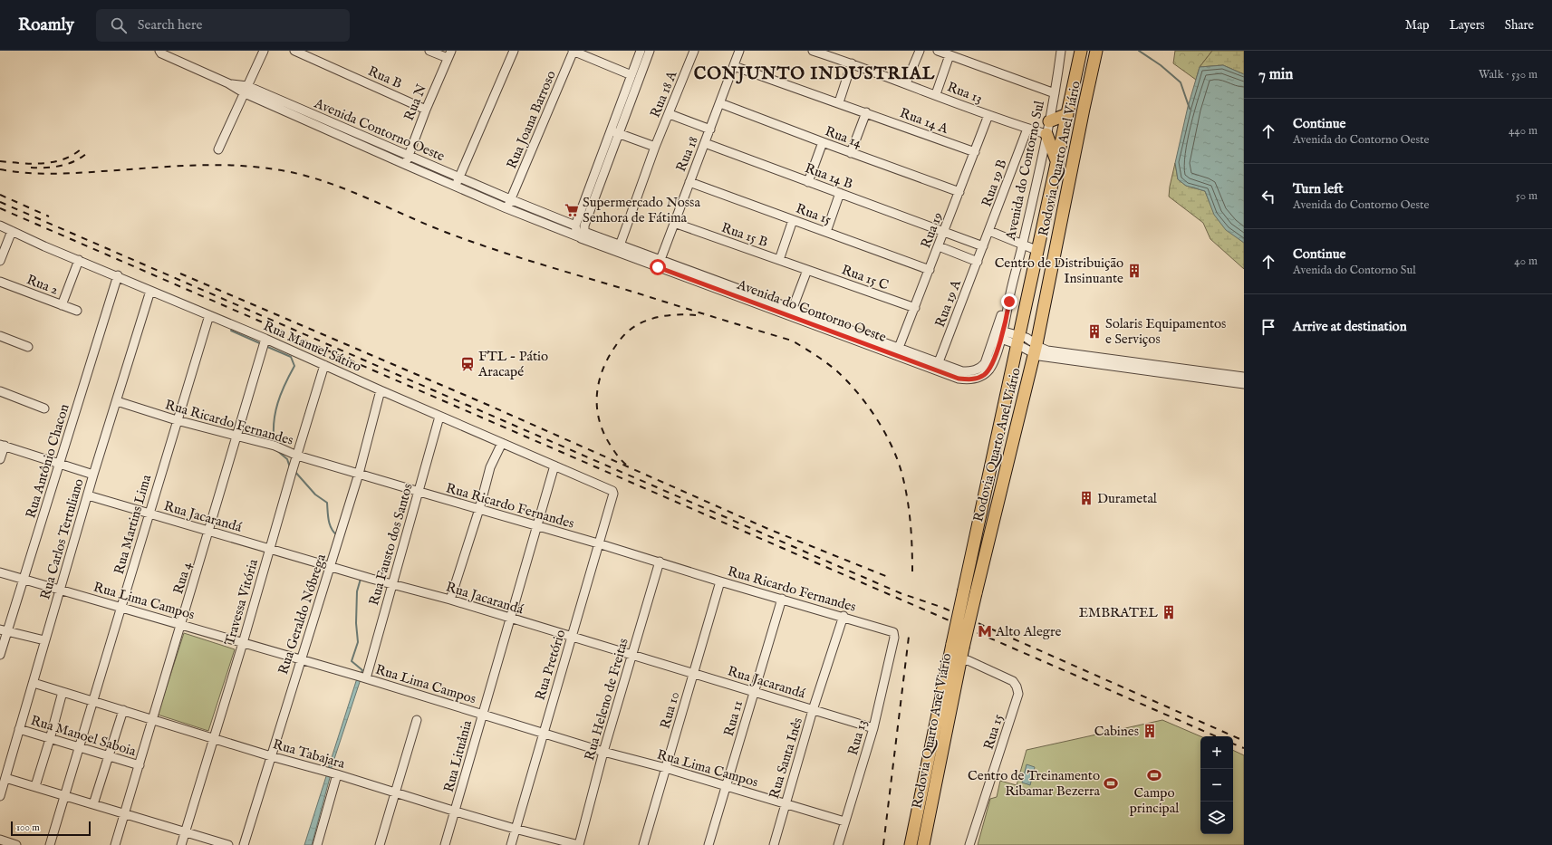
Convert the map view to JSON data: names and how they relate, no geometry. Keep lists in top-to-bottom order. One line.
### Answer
{"streets":{"highway":["Rodovia Quarto Anel Viário"],"street":["Rua B","Rua 13","Rua 18 A","Rua N","Rua Joana Barroso","Rua 14 A","Avenida Contorno Oeste","Rua 14","Rua 18","Avenida do Contorno Sul","Rua 14 B","Rua 19 B","Rua 15","Rua 19","Rua 15 B","Rua 15 C","Rua 2","Rua 19 A","Avenida do Contorno Oeste","Rua Manuel Sátiro","Rua Ricardo Fernandes","Rua Antônio Chacon","Rua Jacarandá","Rua Martins Lima","Rua Carlos Tertuliano","Rua Fausto dos Santos","Rua 4","Rua Lima Campos","Travessa Vitória","Rua Geraldo Nóbrega","Rua Pretório","Rua Heleno de Freitas","Rua 10","Rua 11","Rua Manoel Saboia","Rua Tabajara","Rua Lituânia","Rua Santa Inês"]},"crossings":[["Rua B","Rua N"],["Rua 13","Avenida do Contorno Sul"],["Rua 13","Rua 19 B"],["Rua 13","Rua 19"],["Rua 13","Rua Ricardo Fernandes"],["Rua 13","Rua Jacarandá"],["Rua 13","Rua Lima Campos"],["Rua 18 A","Avenida do Contorno Oeste"],["Rua N","Avenida Contorno Oeste"],["Rua Joana Barroso","Avenida Contorno Oeste"],["Rua 14 A","Rua 18"],["Rua 14 A","Rua 19"],["Avenida Contorno Oeste","Avenida do Contorno Oeste"],["Rua 14","Rua 18"],["Rua 14","Rua 19"],["Rua 18","Rua 14 B"],["Rua 18","Rua 15"],["Rua 18","Rua 15 B"],["Rua 18","Avenida do Contorno Oeste"],["Rodovia Quarto Anel Viário","Rua 15"],["Avenida do Contorno Sul","Avenida do Contorno Oeste"],["Rua 14 B","Rua 19 B"],["Rua 14 B","Rua 19"],["Rua 14 B","Rua 19 A"],["Rua 19 B","Rua 19 A"],["Rua 15","Rua 19"],["Rua 19","Rua 15 C"],["Rua 19","Avenida do Contorno Oeste"],["Rua 15 B","Rua 15 C"],["Rua 19 A","Avenida do Contorno Oeste"],["Rua Manuel Sátiro","Rua Antônio Chacon"],["Rua Manuel Sátiro","Rua Martins Lima"],["Rua Manuel Sátiro","Rua Carlos Tertuliano"],["Rua Manuel Sátiro","Rua Fausto dos Santos"],["Rua Manuel Sátiro","Rua 4"],["Rua Manuel Sátiro","Travessa Vitória"],["Rua Manuel Sátiro","Rua Geraldo Nóbrega"],["Rua Manuel Sátiro","Rua Pretório"],["Rua Manuel Sátiro","Rua Lituânia"],["Rua Ricardo Fernandes","Rua Martins Lima"],["Rua Ricardo Fernandes","Rua Carlos Tertuliano"],["Rua Ricardo Fernandes","Rua Fausto dos Santos"],["Rua Ricardo Fernandes","Rua 4"],["Rua Ricardo Fernandes","Travessa Vitória"],["Rua Ricardo Fernandes","Rua Geraldo Nóbrega"],["Rua Ricardo Fernandes","Rua Pretório"],["Rua Ricardo Fernandes","Rua Heleno de Freitas"],["Rua Ricardo Fernandes","Rua 10"],["Rua Ricardo Fernandes","Rua 11"],["Rua Ricardo Fernandes","Rua Lituânia"],["Rua Ricardo Fernandes","Rua Santa Inês"],["Rua Antônio Chacon","Rua Lima Campos"],["Rua Jacarandá","Rua Martins Lima"],["Rua Jacarandá","Rua Carlos Tertuliano"],["Rua Jacarandá","Rua Fausto dos Santos"],["Rua Jacarandá","Rua 4"],["Rua Jacarandá","Travessa Vitória"],["Rua Jacarandá","Rua Geraldo Nóbrega"],["Rua Jacarandá","Rua Pretório"],["Rua Jacarandá","Rua Heleno de Freitas"],["Rua Jacarandá","Rua 10"],["Rua Jacarandá","Rua 11"],["Rua Jacarandá","Rua Lituânia"],["Rua Jacarandá","Rua Santa Inês"],["Rua Martins Lima","Rua Lima Campos"],["Rua Martins Lima","Rua Manoel Saboia"],["Rua Martins Lima","Rua Tabajara"],["Rua Carlos Tertuliano","Rua Lima Campos"],["Rua Carlos Tertuliano","Rua Manoel Saboia"],["Rua Carlos Tertuliano","Rua Tabajara"],["Rua Fausto dos Santos","Rua Lima Campos"],["Rua 4","Rua Lima Campos"],["Rua 4","Rua Manoel Saboia"],["Rua 4","Rua Tabajara"],["Rua Lima Campos","Travessa Vitória"],["Rua Lima Campos","Rua Geraldo Nóbrega"],["Rua Lima Campos","Rua Pretório"],["Rua Lima Campos","Rua Heleno de Freitas"],["Rua Lima Campos","Rua 10"],["Rua Lima Campos","Rua 11"],["Rua Lima Campos","Rua Lituânia"],["Rua Lima Campos","Rua Santa Inês"],["Travessa Vitória","Rua Tabajara"],["Rua Geraldo Nóbrega","Rua Tabajara"],["Rua Pretório","Rua Tabajara"],["Rua Heleno de Freitas","Rua Tabajara"],["Rua Tabajara","Rua Lituânia"]],"districts":["CONJUNTO INDUSTRIAL"],"places":{"supermarket":["Supermercado Nossa Senhora de Fátima"],"building":["Centro de Distribuição Insinuante","Solaris Equipamentos e Serviços","Durametal","EMBRATEL","Cabines"],"station":["FTL - Pátio Aracapé"],"metro station":["Alto Alegre"],"sports":["Campo principal","Centro de Treinamento Ribamar Bezerra"]},"scale_bar":"100 m","page":{"header":"Roamly","search":"Search here","nav":["Map","Layers","Share"],"heading":["7 min","Walk · 530 m"],"list":[["Continue","Avenida do Contorno Oeste","440 m"],["Turn left","Avenida do Contorno Oeste","50 m"],["Continue","Avenida do Contorno Sul","40 m"],"Arrive at destination"],"map_buttons":["+","−"],"scale":"100 m"}}
